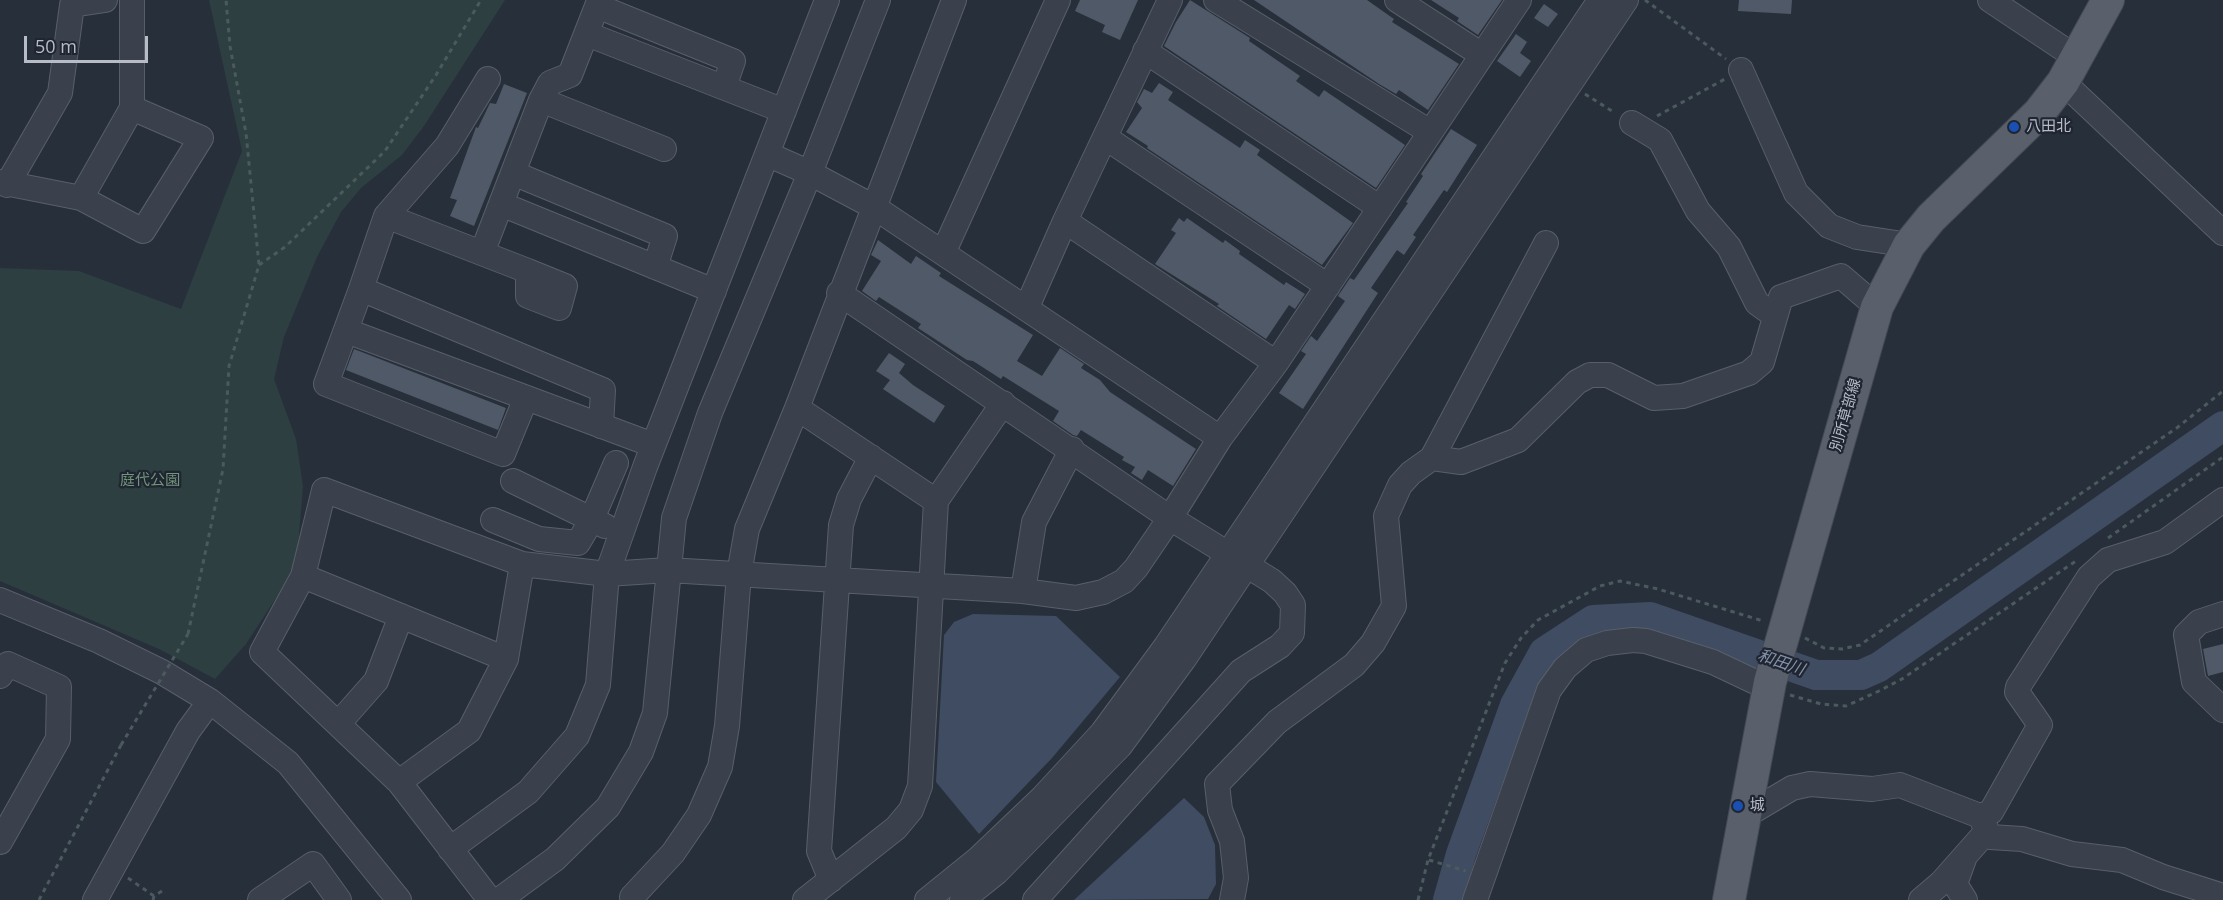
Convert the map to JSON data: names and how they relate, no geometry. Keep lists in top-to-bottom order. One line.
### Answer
{"streets":{"main road":["別所草部線"]},"water":["和田川"],"parks":["庭代公園"],"places":["八田北","城"],"scale_bar":"50 m"}
